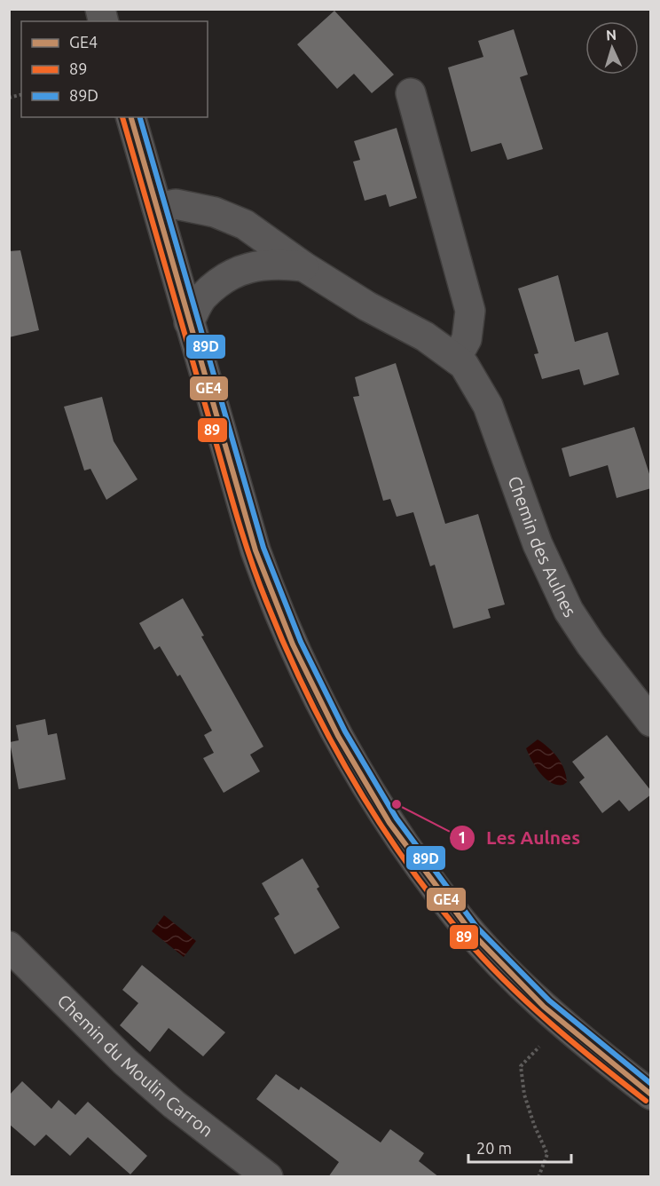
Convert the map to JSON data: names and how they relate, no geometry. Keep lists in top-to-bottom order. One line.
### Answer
{"streets":{"street":["Chemin des Aulnes","Chemin du Moulin Carron"]},"places":["Les Aulnes"],"lines":["transit line GE4","transit line 89","transit line 89D"],"legend":["GE4","89","89D"],"scale_bar":"20 m","north":"top"}
